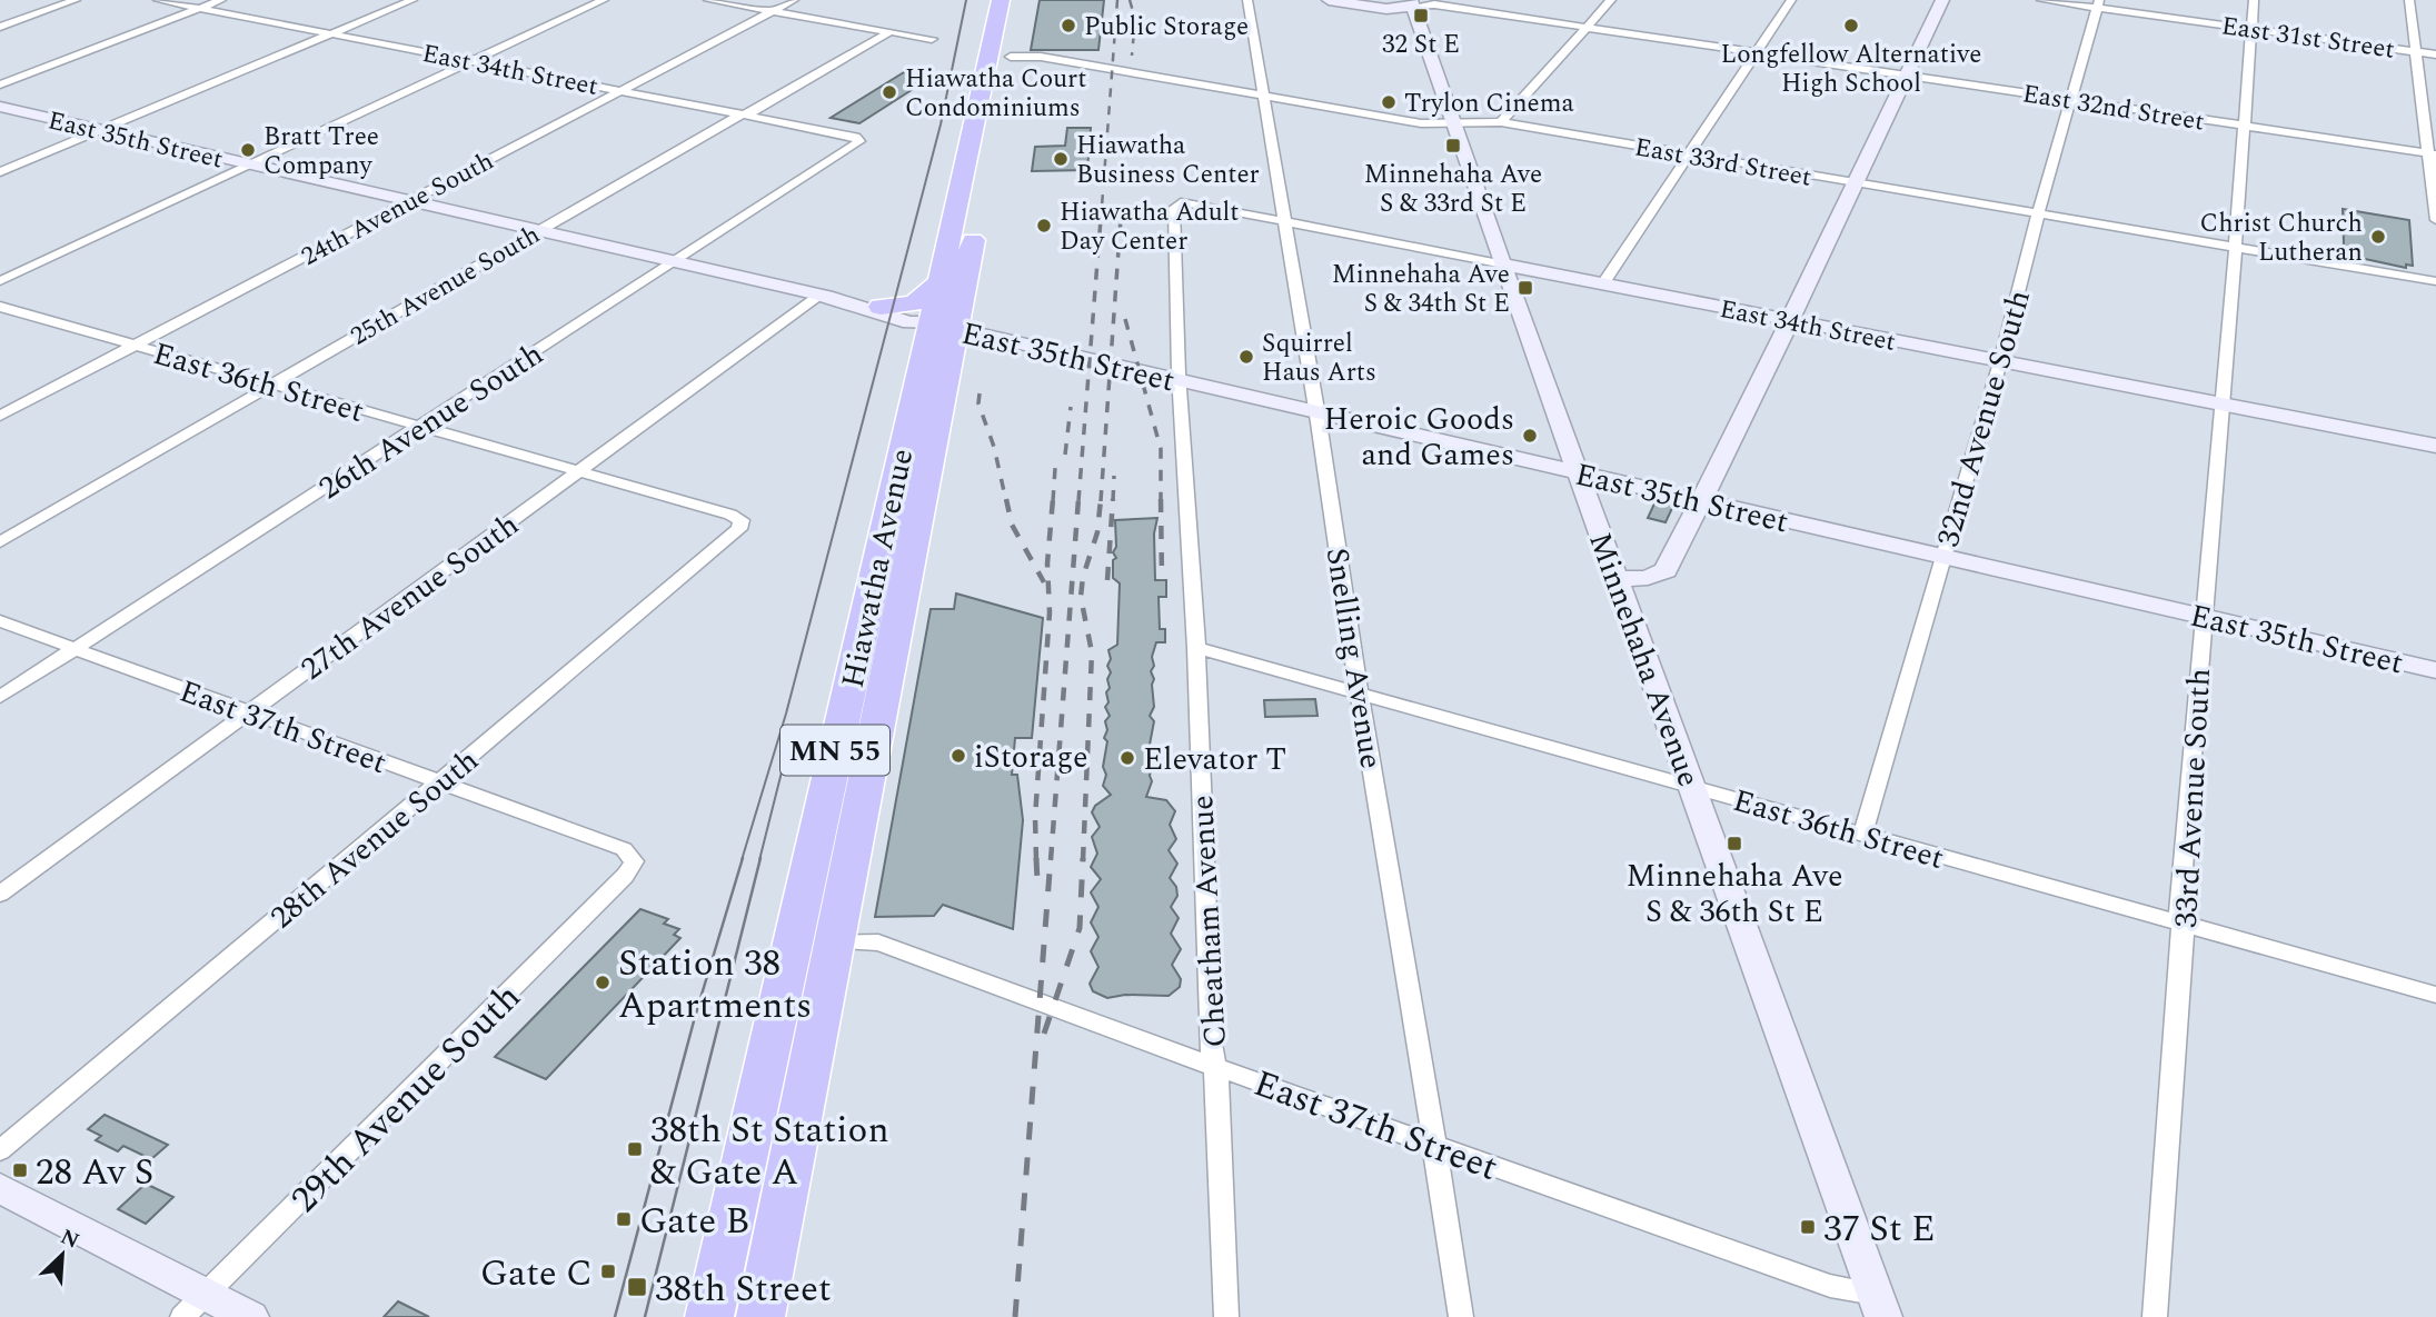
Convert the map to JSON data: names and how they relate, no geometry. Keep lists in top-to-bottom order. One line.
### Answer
{"streets":{"highway":["Hiawatha Avenue","MN 55"],"street":["East 31st Street","East 34th Street","East 32nd Street","East 35th Street","East 33rd Street","24th Avenue South","25th Avenue South","East 36th Street","32nd Avenue South","26th Avenue South","27th Avenue South","Snelling Avenue","Minnehaha Avenue","East 37th Street","33rd Avenue South","28th Avenue South","Cheatham Avenue","29th Avenue South"]},"crossings":[["East 31st Street","32nd Avenue South"],["East 31st Street","33rd Avenue South"],["East 34th Street","24th Avenue South"],["East 34th Street","25th Avenue South"],["East 34th Street","32nd Avenue South"],["East 34th Street","26th Avenue South"],["East 34th Street","Snelling Avenue"],["East 34th Street","Minnehaha Avenue"],["East 34th Street","33rd Avenue South"],["East 34th Street","Cheatham Avenue"],["East 32nd Street","32nd Avenue South"],["East 32nd Street","Minnehaha Avenue"],["East 32nd Street","33rd Avenue South"],["East 35th Street","24th Avenue South"],["East 35th Street","25th Avenue South"],["East 35th Street","32nd Avenue South"],["East 35th Street","26th Avenue South"],["East 35th Street","Hiawatha Avenue"],["East 35th Street","27th Avenue South"],["East 35th Street","Snelling Avenue"],["East 35th Street","Minnehaha Avenue"],["East 35th Street","33rd Avenue South"],["East 35th Street","Cheatham Avenue"],["East 33rd Street","32nd Avenue South"],["East 33rd Street","Hiawatha Avenue"],["East 33rd Street","Snelling Avenue"],["East 33rd Street","Minnehaha Avenue"],["East 33rd Street","33rd Avenue South"],["24th Avenue South","East 36th Street"],["25th Avenue South","East 36th Street"],["East 36th Street","32nd Avenue South"],["East 36th Street","26th Avenue South"],["East 36th Street","27th Avenue South"],["East 36th Street","Snelling Avenue"],["East 36th Street","Minnehaha Avenue"],["East 36th Street","33rd Avenue South"],["East 36th Street","28th Avenue South"],["East 36th Street","Cheatham Avenue"],["26th Avenue South","East 37th Street"],["Hiawatha Avenue","East 37th Street"],["27th Avenue South","East 37th Street"],["Snelling Avenue","East 37th Street"],["Minnehaha Avenue","East 37th Street"],["East 37th Street","28th Avenue South"],["East 37th Street","Cheatham Avenue"],["East 37th Street","29th Avenue South"]],"places":{"transit":["32 St E","Minnehaha Ave S & 33rd St E","Minnehaha Ave S & 34th St E","Minnehaha Ave S & 36th St E","38th St Station & Gate A","28 Av S","Gate B","37 St E","Gate C","38th Street"],"other":["Public Storage","Longfellow Alternative High School","Hiawatha Court Condominiums","Trylon Cinema","Bratt Tree Company","Hiawatha Business Center","Hiawatha Adult Day Center","Christ Church Lutheran","Squirrel Haus Arts","Heroic Goods and Games","iStorage","Elevator T","Station 38 Apartments"]},"north":"top right"}
